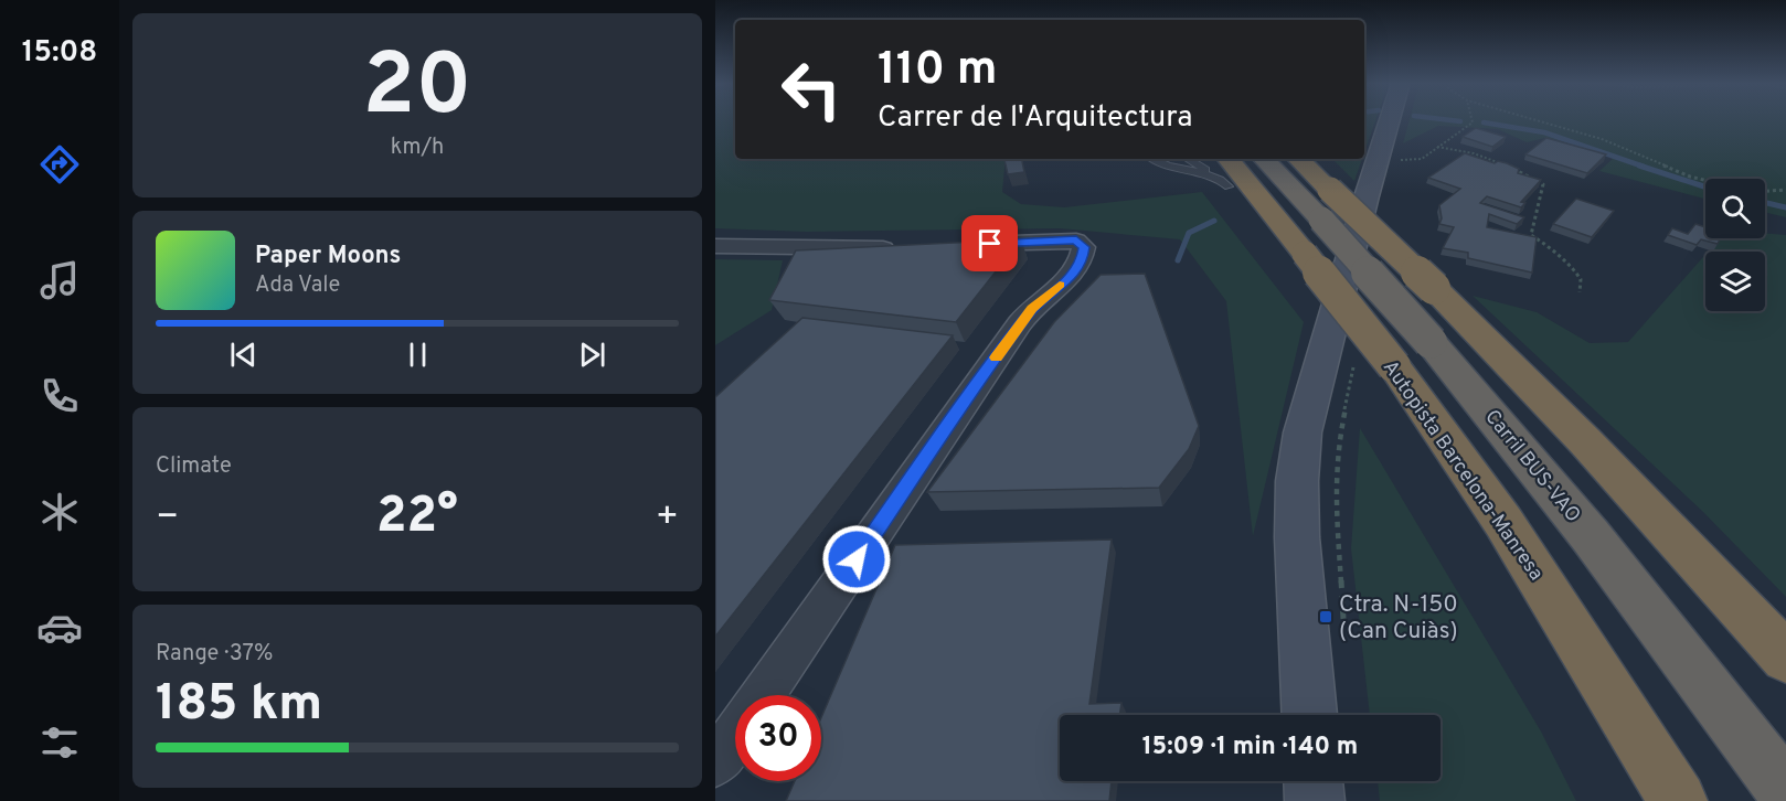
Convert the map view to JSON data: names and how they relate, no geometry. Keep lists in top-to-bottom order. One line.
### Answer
{"streets":{"highway":["Carril BUS-VAO","Autopista Barcelona-Manresa"]},"crossings":[["Carril BUS-VAO","Autopista Barcelona-Manresa"]],"places":{"transit":["Ctra. N-150 (Can Cuiàs)"]},"page":{"tabs":"15:08","tile":[["20","km/h"],"Climate",["Range · 37%","185 km"]],"turn":["110 m","Carrer de l'Arquitectura"],"song":["Paper Moons","Ada Vale"],"heat":["−","22°","+"],"limit":"30","trip":"15:09 · 1 min · 140 m"}}
